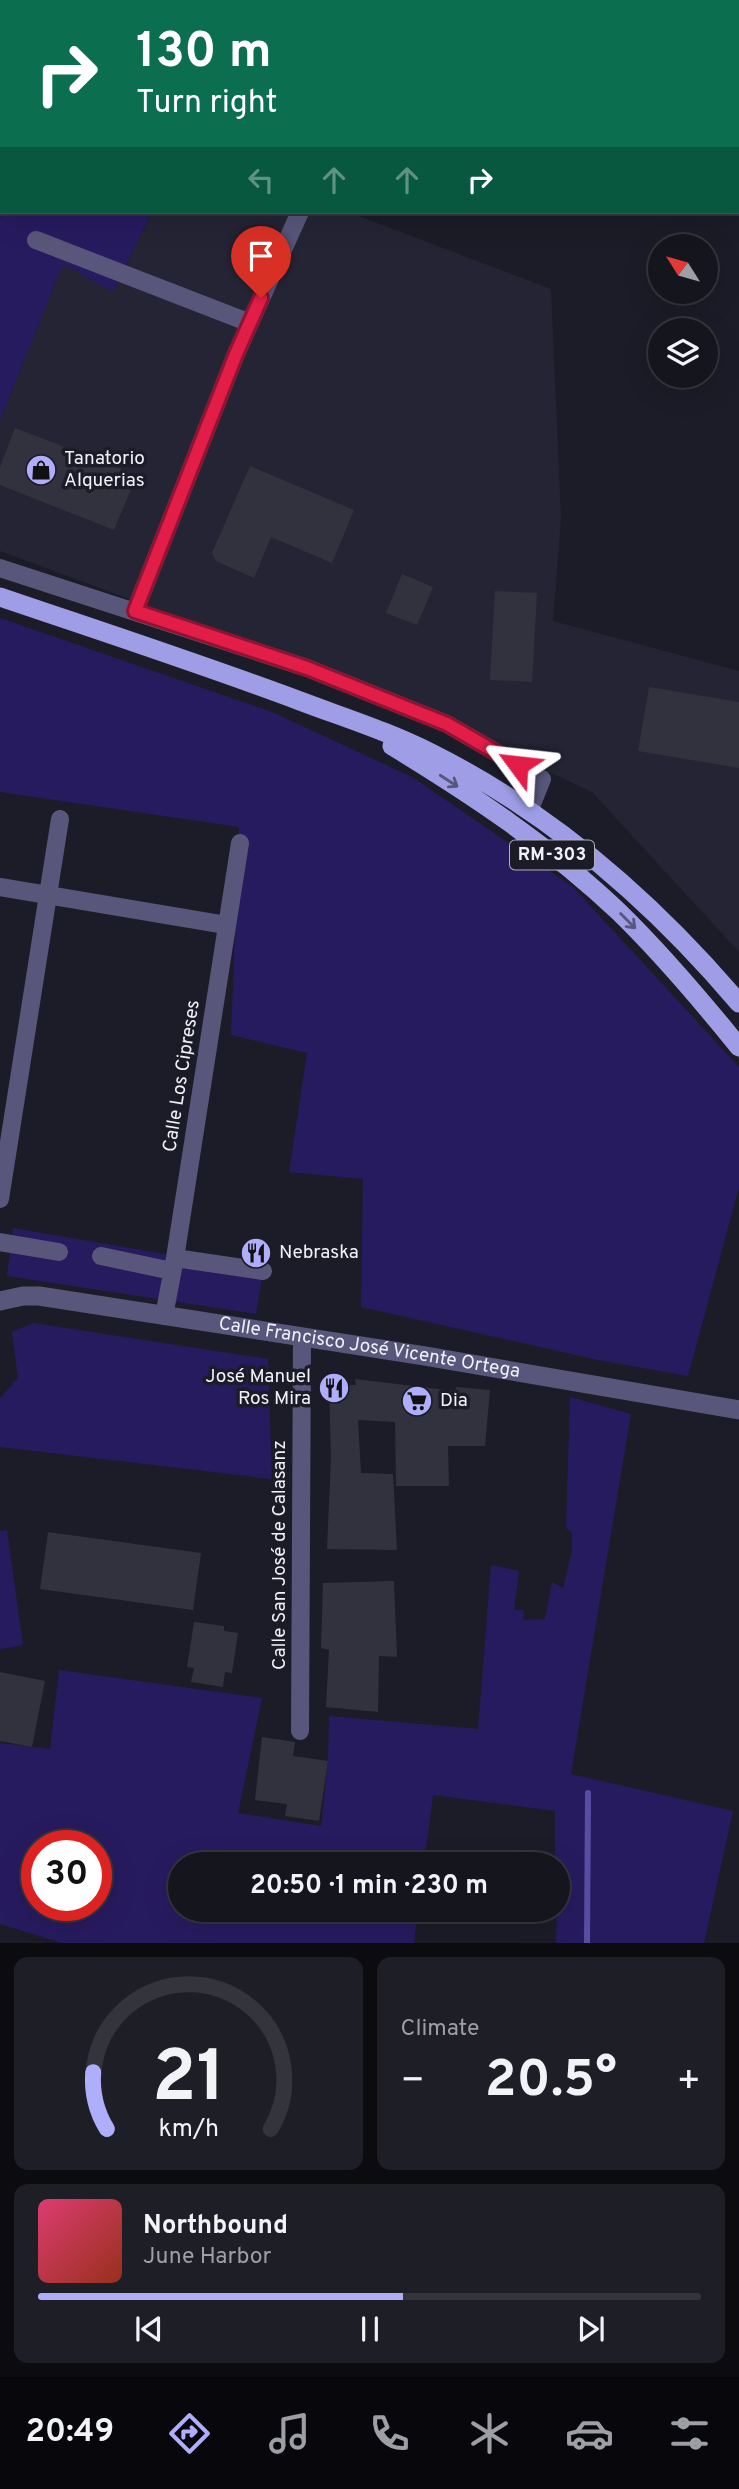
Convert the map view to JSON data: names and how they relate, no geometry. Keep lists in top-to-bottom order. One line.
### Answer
{"streets":{"highway":["RM-303"],"street":["Calle Los Cipreses","Calle Francisco José Vicente Ortega","Calle San José de Calasanz"]},"crossings":[["Calle Los Cipreses","Calle Francisco José Vicente Ortega"],["Calle Francisco José Vicente Ortega","Calle San José de Calasanz"]],"places":{"shop":["Tanatorio Alquerias"],"restaurant":["Nebraska","José Manuel Ros Mira"],"supermarket":["Dia"]},"north":"top left","page":{"turn":["130 m","Turn right"],"limit":"30","trip":"20:50 · 1 min · 230 m","tile":"Climate","heat":["−","20.5°","+"],"song":["Northbound","June Harbor"],"tabs":"20:49","gauge":["21","km/h"]}}
